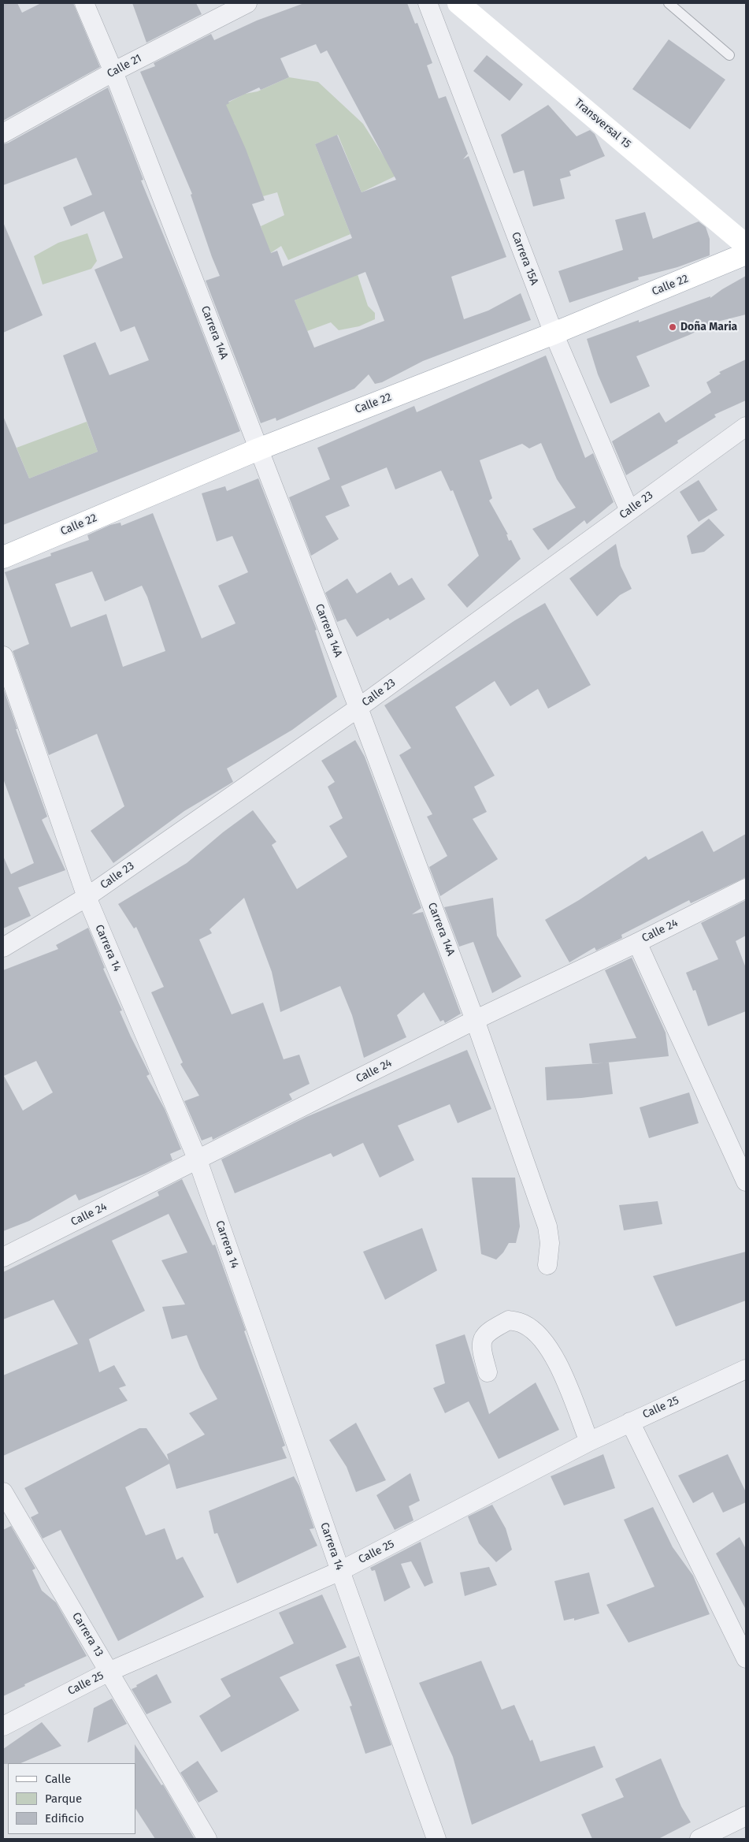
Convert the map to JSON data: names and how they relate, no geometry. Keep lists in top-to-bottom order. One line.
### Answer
{"streets":{"main road":["Transversal 15","Calle 22"],"street":["Calle 21","Carrera 15A","Carrera 14A","Calle 23","Calle 24","Carrera 14","Calle 25","Carrera 13"]},"crossings":[["Calle 21","Carrera 14A"],["Carrera 15A","Calle 22"],["Carrera 15A","Calle 23"],["Calle 22","Carrera 14A"],["Carrera 14A","Calle 23"],["Carrera 14A","Calle 24"],["Calle 23","Carrera 14"],["Calle 24","Carrera 14"],["Carrera 14","Calle 25"],["Calle 25","Carrera 13"]],"places":["Doña Maria"],"legend":["Calle","Parque","Edificio"]}
